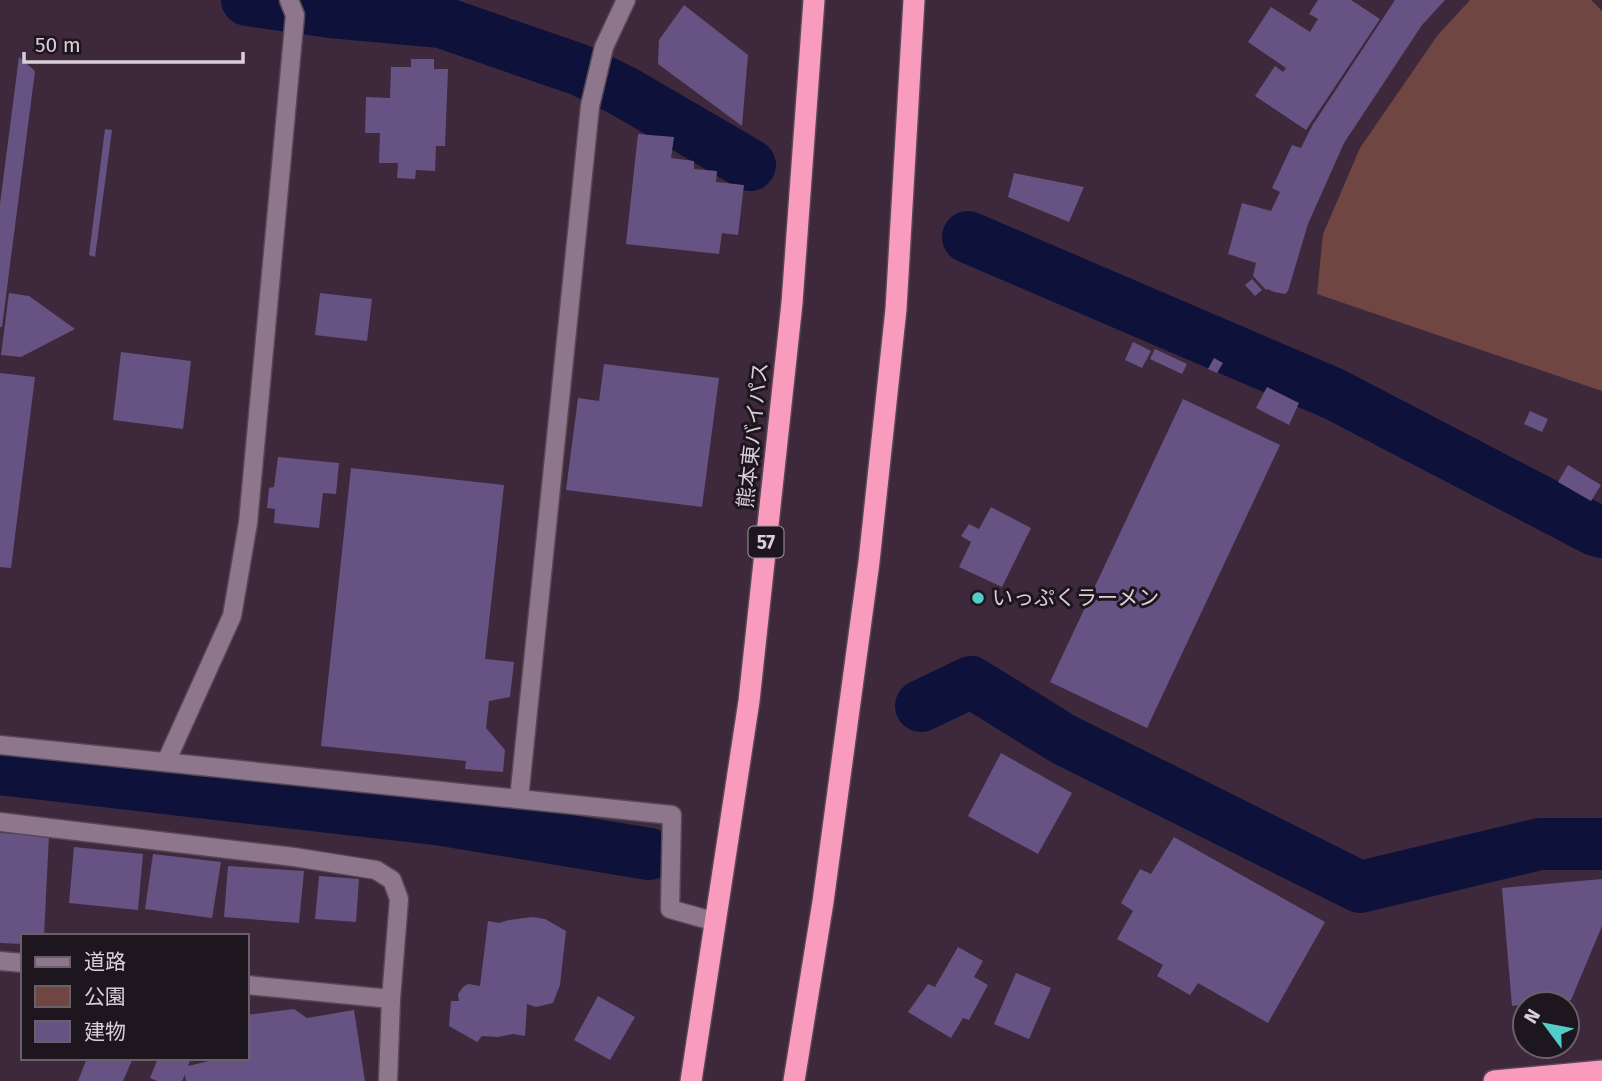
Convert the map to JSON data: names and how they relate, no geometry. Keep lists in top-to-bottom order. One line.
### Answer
{"streets":{"highway":["熊本東バイパス","57"]},"places":["いっぷくラーメン"],"legend":["道路","公園","建物"],"scale_bar":"50 m","north":"top left"}
